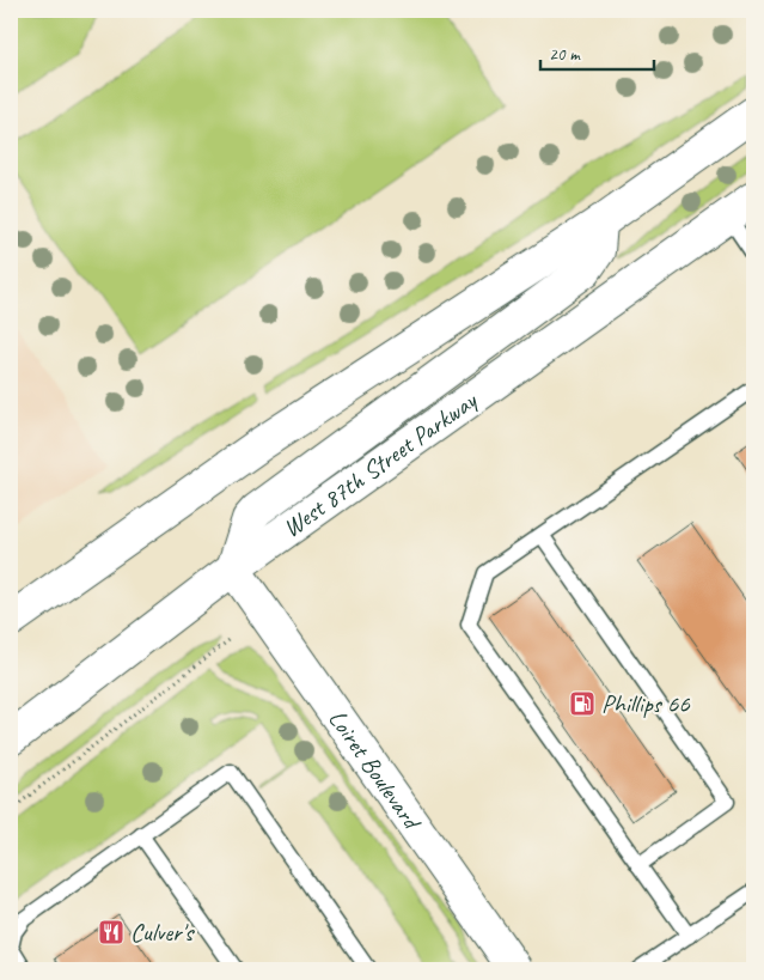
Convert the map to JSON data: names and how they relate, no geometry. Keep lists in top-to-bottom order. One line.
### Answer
{"streets":{"main road":["West 87th Street Parkway","Loiret Boulevard"]},"crossings":[["West 87th Street Parkway","Loiret Boulevard"]],"places":{"fuel station":["Phillips 66"],"restaurant":["Culver's"]},"scale_bar":"20 m"}
